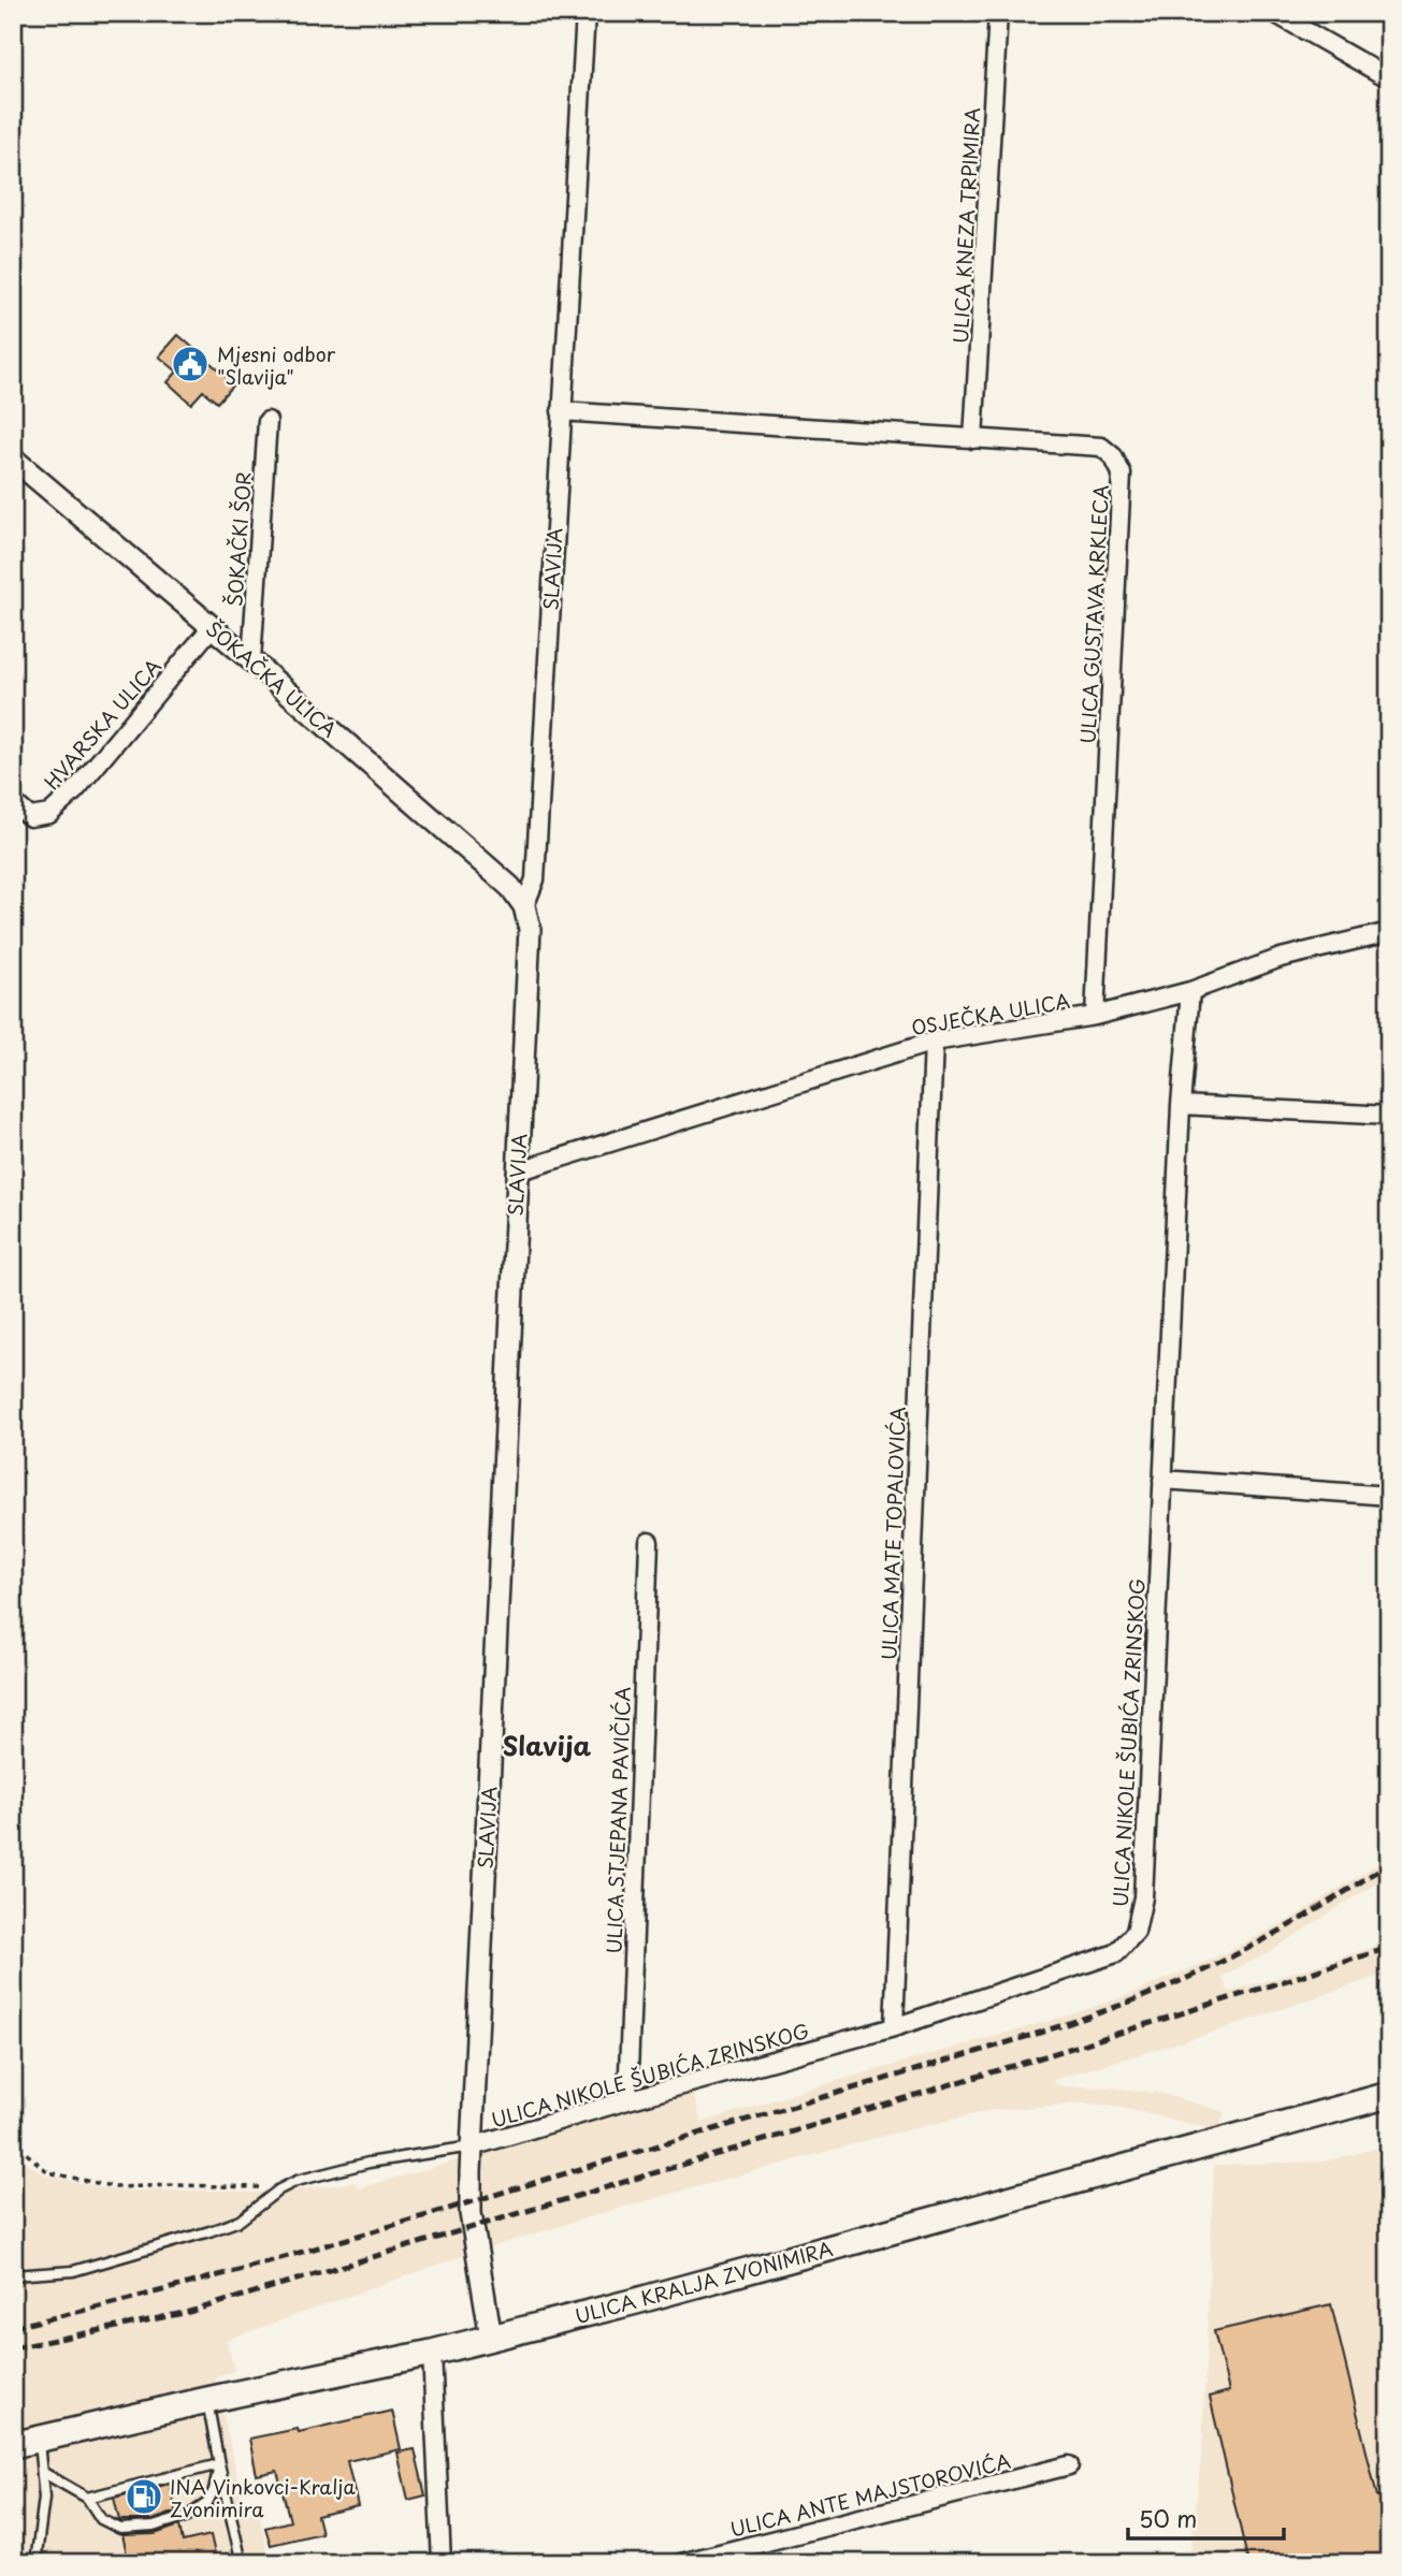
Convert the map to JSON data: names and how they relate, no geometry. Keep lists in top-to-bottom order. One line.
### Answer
{"streets":{"main road":["ULICA KRALJA ZVONIMIRA"],"street":["ULICA KNEZA TRPIMIRA","ŠOKAČKI ŠOR","SLAVIJA","ULICA GUSTAVA KRKLECA","ŠOKAČKA ULICA","HVARSKA ULICA","OSJEČKA ULICA","ULICA MATE TOPALOVIĆA","ULICA NIKOLE ŠUBIĆA ZRINSKOG","ULICA STJEPANA PAVIČIĆA","ULICA ANTE MAJSTOROVIĆA"]},"crossings":[["ULICA KNEZA TRPIMIRA","ULICA GUSTAVA KRKLECA"],["ŠOKAČKI ŠOR","ŠOKAČKA ULICA"],["SLAVIJA","ULICA GUSTAVA KRKLECA"],["SLAVIJA","ŠOKAČKA ULICA"],["SLAVIJA","OSJEČKA ULICA"],["SLAVIJA","ULICA NIKOLE ŠUBIĆA ZRINSKOG"],["SLAVIJA","ULICA KRALJA ZVONIMIRA"],["ULICA GUSTAVA KRKLECA","OSJEČKA ULICA"],["ŠOKAČKA ULICA","HVARSKA ULICA"],["OSJEČKA ULICA","ULICA MATE TOPALOVIĆA"],["OSJEČKA ULICA","ULICA NIKOLE ŠUBIĆA ZRINSKOG"],["ULICA MATE TOPALOVIĆA","ULICA NIKOLE ŠUBIĆA ZRINSKOG"],["ULICA NIKOLE ŠUBIĆA ZRINSKOG","ULICA STJEPANA PAVIČIĆA"]],"districts":["Slavija"],"places":{"public building":["Mjesni odbor \"Slavija\""],"fuel station":["INA Vinkovci-Kralja Zvonimira"]},"scale_bar":"50 m"}
